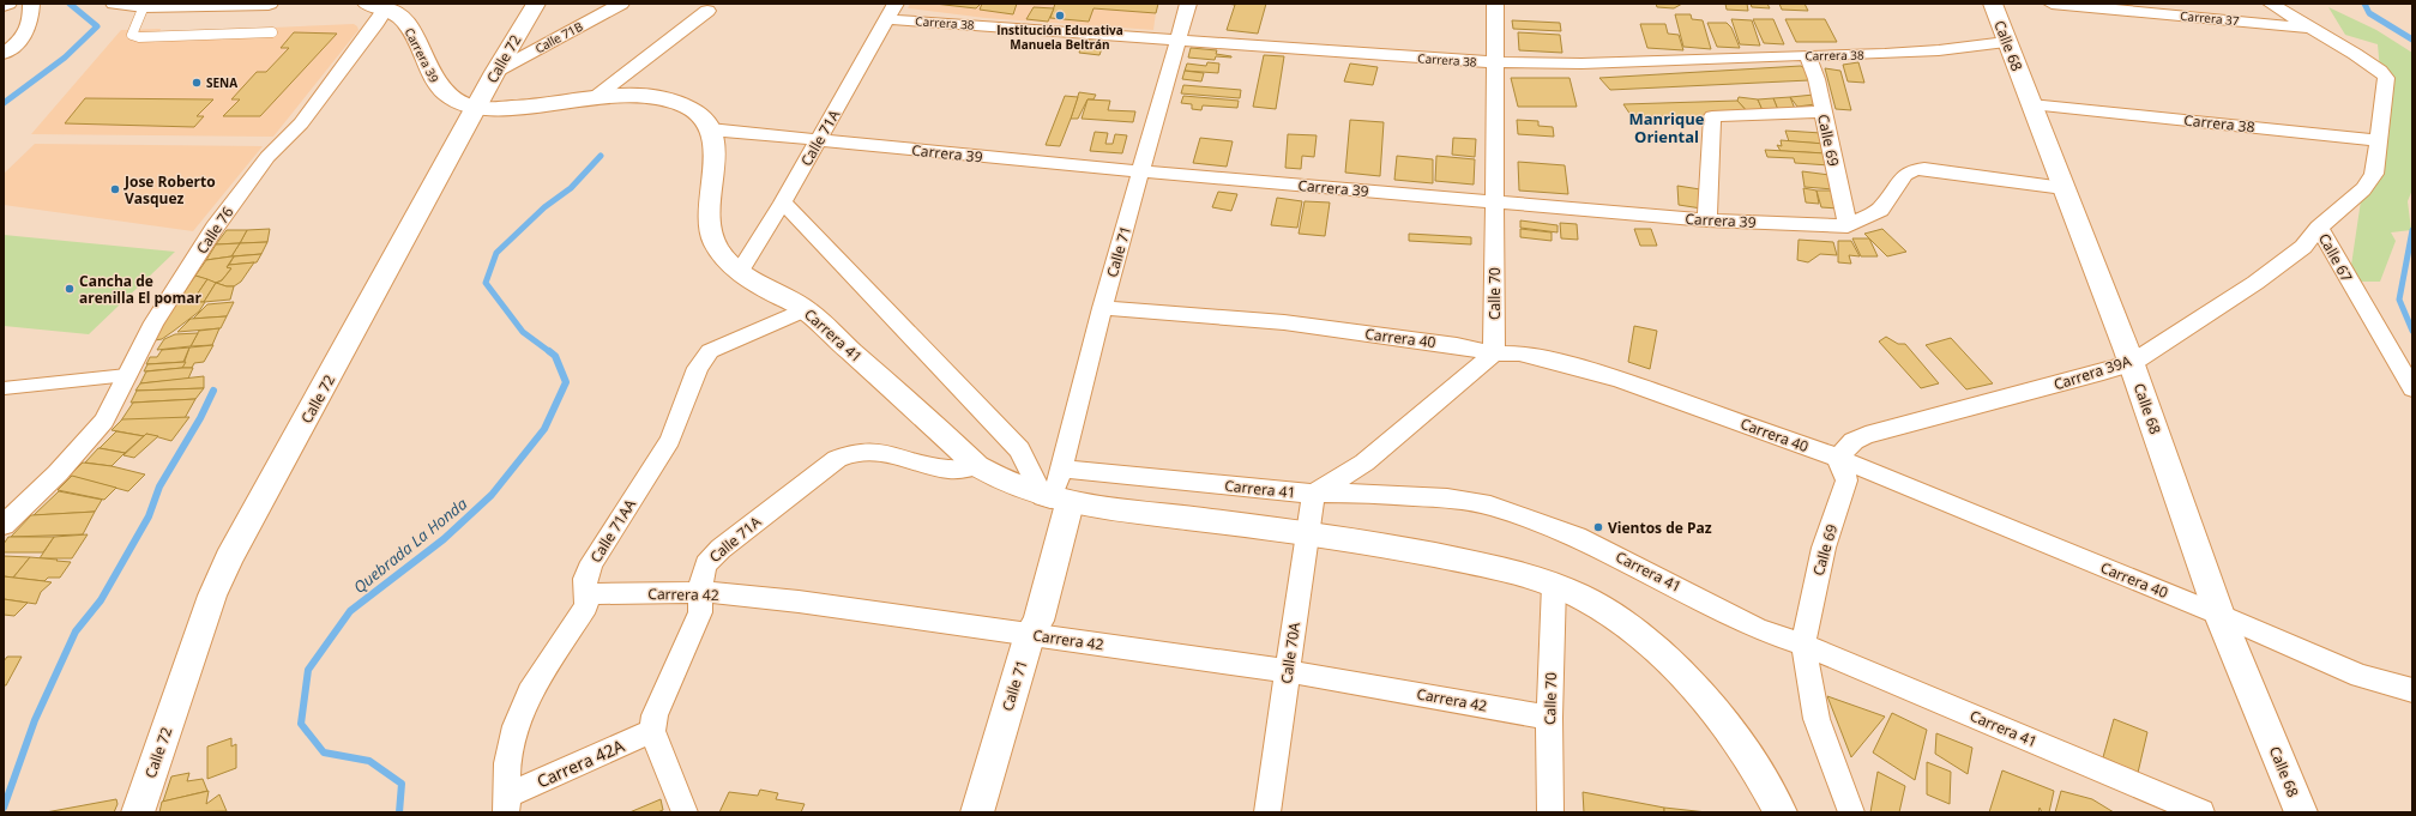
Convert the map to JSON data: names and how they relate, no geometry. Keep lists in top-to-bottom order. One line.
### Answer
{"streets":{"street":["Carrera 37","Carrera 38","Calle 71B","Calle 68","Carrera 39","Calle 72","Calle 71A","Calle 69","Calle 76","Calle 71","Calle 67","Calle 70","Carrera 41","Carrera 40","Carrera 39A","Calle 71AA","Carrera 42","Calle 70A","Carrera 42A"]},"crossings":[["Carrera 37","Calle 67"],["Carrera 38","Calle 68"],["Carrera 38","Calle 71A"],["Carrera 38","Calle 69"],["Carrera 38","Calle 71"],["Carrera 38","Calle 67"],["Carrera 38","Calle 70"],["Calle 71B","Calle 72"],["Calle 68","Carrera 39"],["Calle 68","Carrera 40"],["Calle 68","Carrera 39A"],["Carrera 39","Calle 72"],["Carrera 39","Calle 71A"],["Carrera 39","Calle 69"],["Carrera 39","Calle 76"],["Carrera 39","Calle 71"],["Carrera 39","Calle 70"],["Carrera 39","Carrera 41"],["Calle 71A","Carrera 41"],["Calle 71A","Carrera 42"],["Calle 71A","Carrera 42A"],["Calle 69","Carrera 41"],["Calle 69","Carrera 40"],["Calle 69","Carrera 39A"],["Calle 71","Carrera 41"],["Calle 71","Carrera 40"],["Calle 71","Carrera 42"],["Calle 67","Carrera 39A"],["Calle 70","Carrera 41"],["Calle 70","Carrera 40"],["Calle 70","Carrera 42"],["Carrera 41","Calle 71AA"],["Carrera 41","Calle 70A"],["Carrera 40","Carrera 39A"],["Calle 71AA","Carrera 42"],["Calle 71AA","Carrera 42A"],["Carrera 42","Calle 70A"]],"districts":["Manrique Oriental"],"water":["Quebrada La Honda"],"places":["Institución Educativa Manuela Beltrán","SENA","Jose Roberto Vasquez","Cancha de arenilla El pomar","Vientos de Paz"]}
